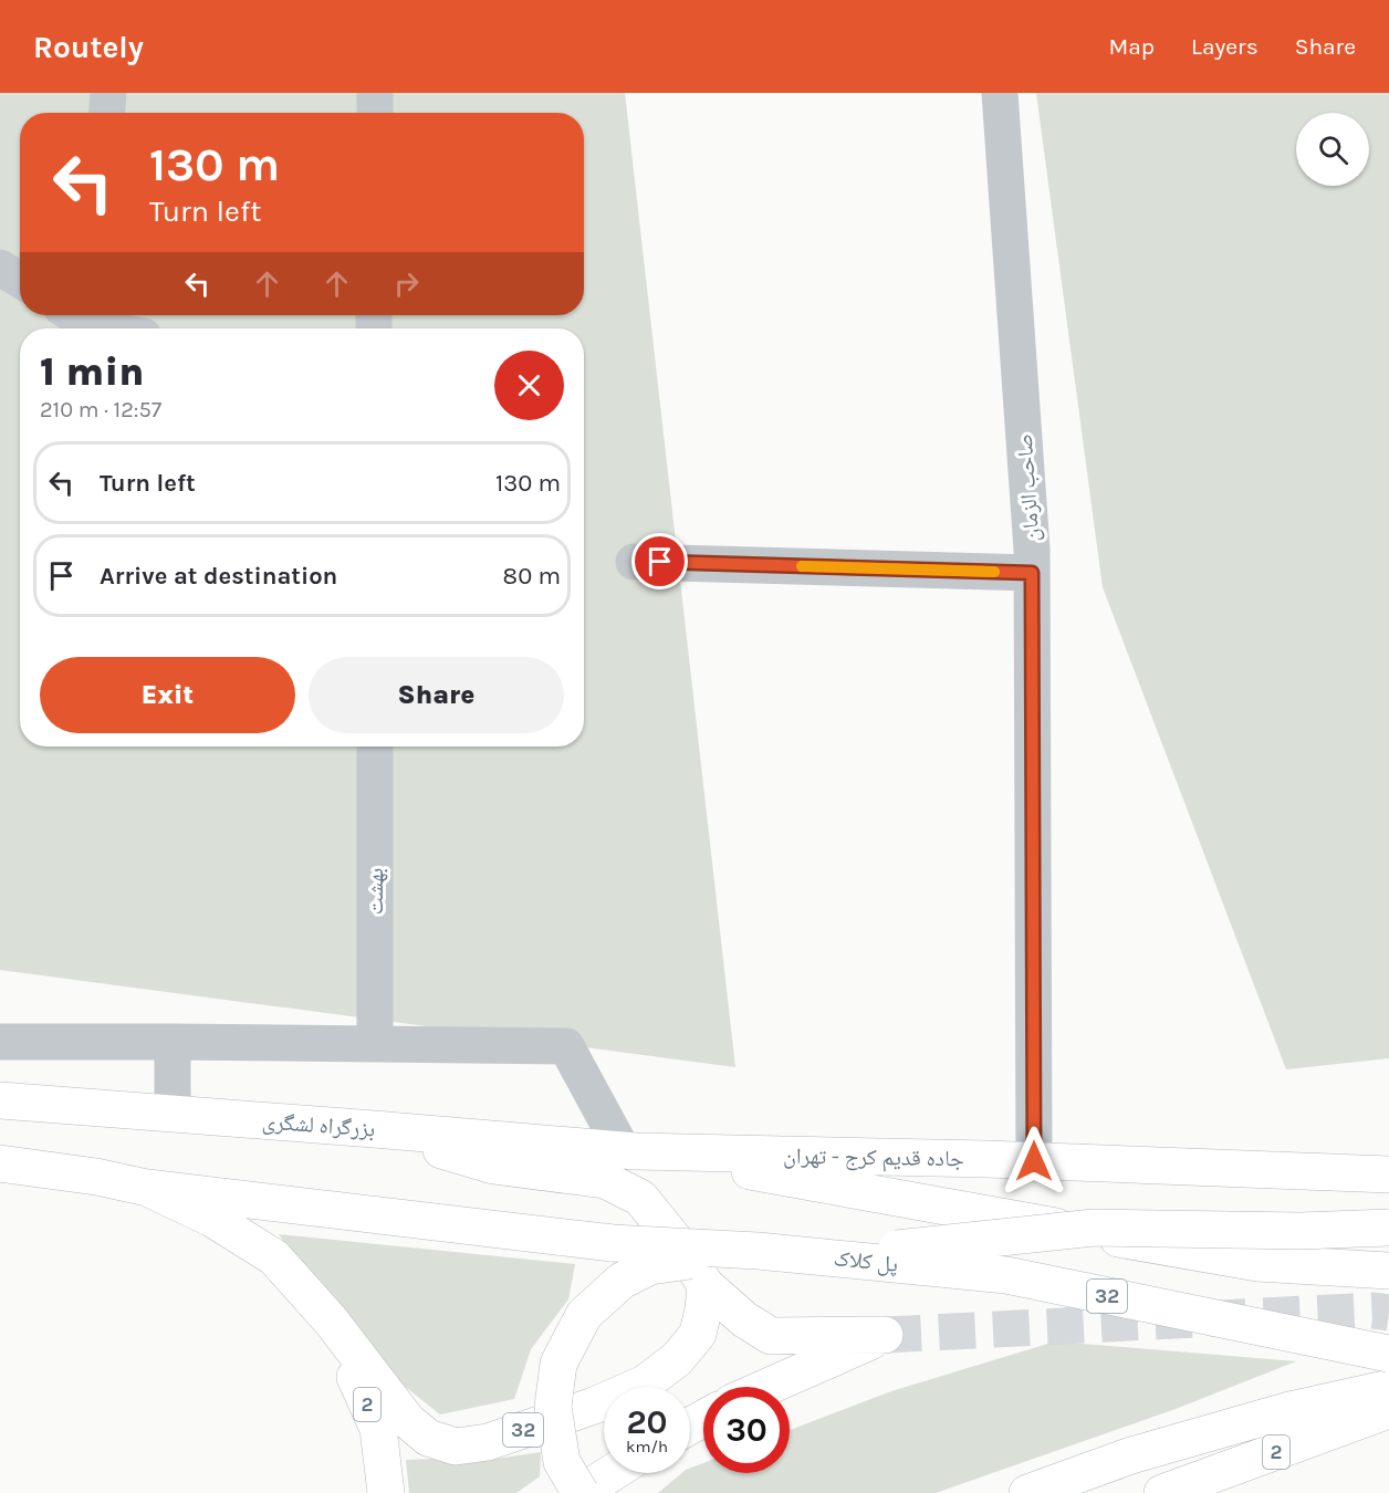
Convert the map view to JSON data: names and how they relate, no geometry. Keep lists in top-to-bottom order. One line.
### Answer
{"streets":{"highway":["بزرگراه لشگری","جاده قدیم کرج - تهران","پل کلاک","32","2"],"street":["صاحب الزمان","بهشت"]},"crossings":[["صاحب الزمان","جاده قدیم کرج - تهران"],["بزرگراه لشگری","جاده قدیم کرج - تهران"],["پل کلاک","32"],["32","2"]],"page":{"header":"Routely","nav":["Map","Layers","Share"],"turn":["130 m","Turn left"],"heading":["1 min","210 m · 12:57"],"list":[{"name":"Turn left","value":"130 m"},{"name":"Arrive at destination","value":"80 m"}],"buttons":["Exit","Share"],"speed":"20 km/h","limit":"30"}}
